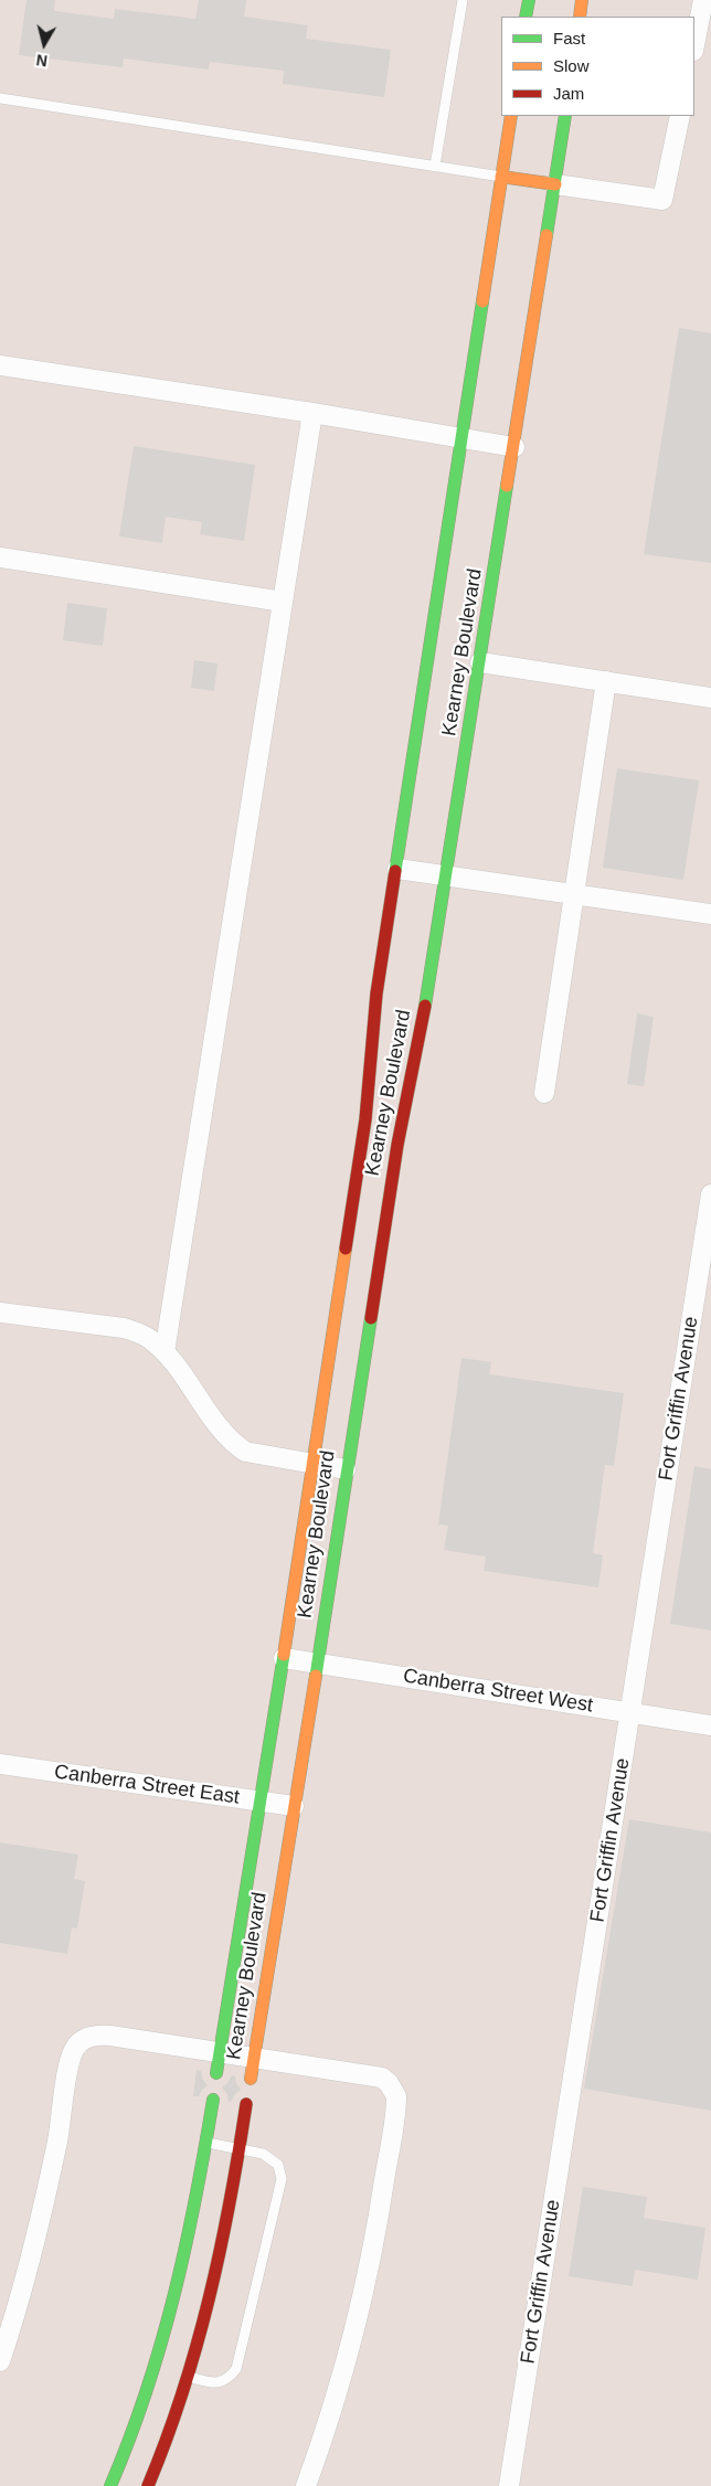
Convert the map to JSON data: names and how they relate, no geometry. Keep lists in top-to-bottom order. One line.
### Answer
{"streets":{"street":["Kearney Boulevard","Fort Griffin Avenue","Canberra Street West","Canberra Street East"]},"crossings":[["Kearney Boulevard","Canberra Street West"],["Kearney Boulevard","Canberra Street East"],["Fort Griffin Avenue","Canberra Street West"]],"legend":["Fast","Slow","Jam"],"north":"bottom"}
